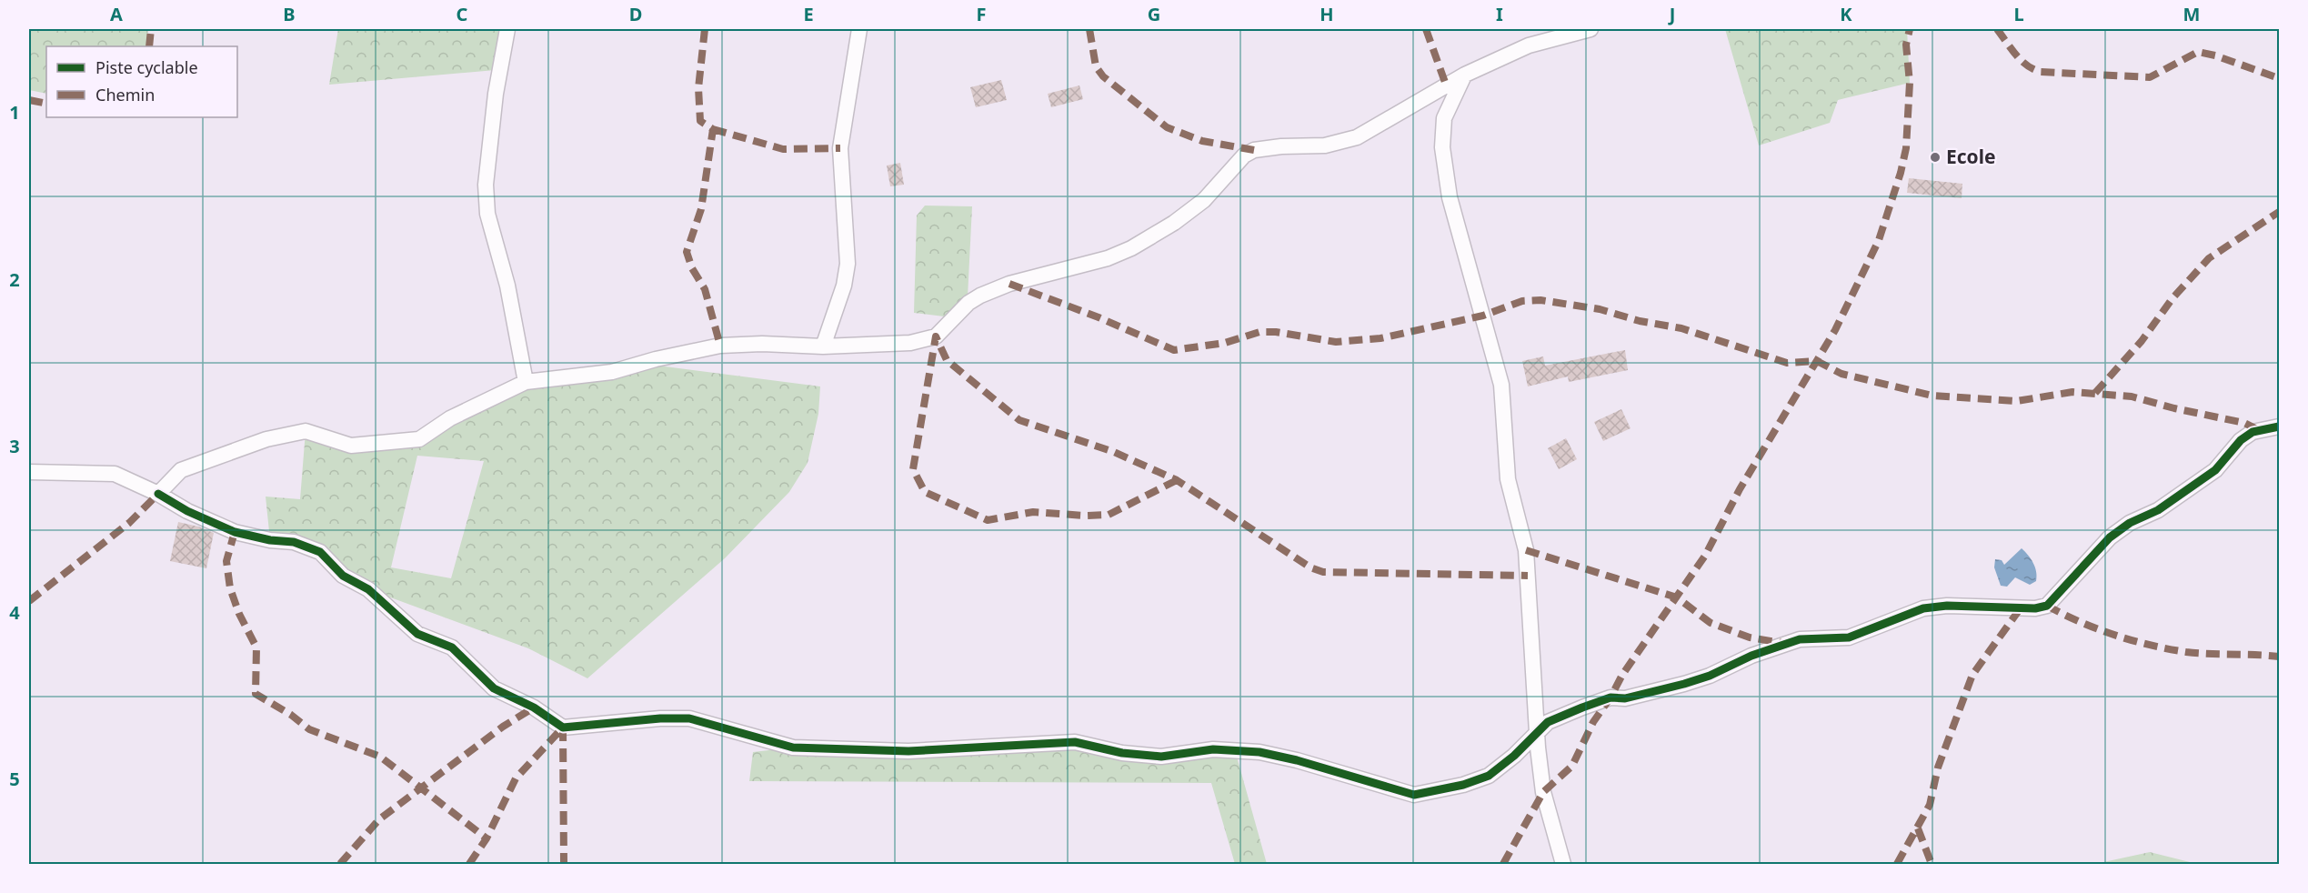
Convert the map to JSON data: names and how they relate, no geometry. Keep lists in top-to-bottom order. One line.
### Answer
{"places":["Ecole"],"legend":["Piste cyclable","Chemin"],"grid":{"columns":["A","B","C","D","E","F","G","H","I","J","K","L","M"],"rows":["1","2","3","4","5"]}}
